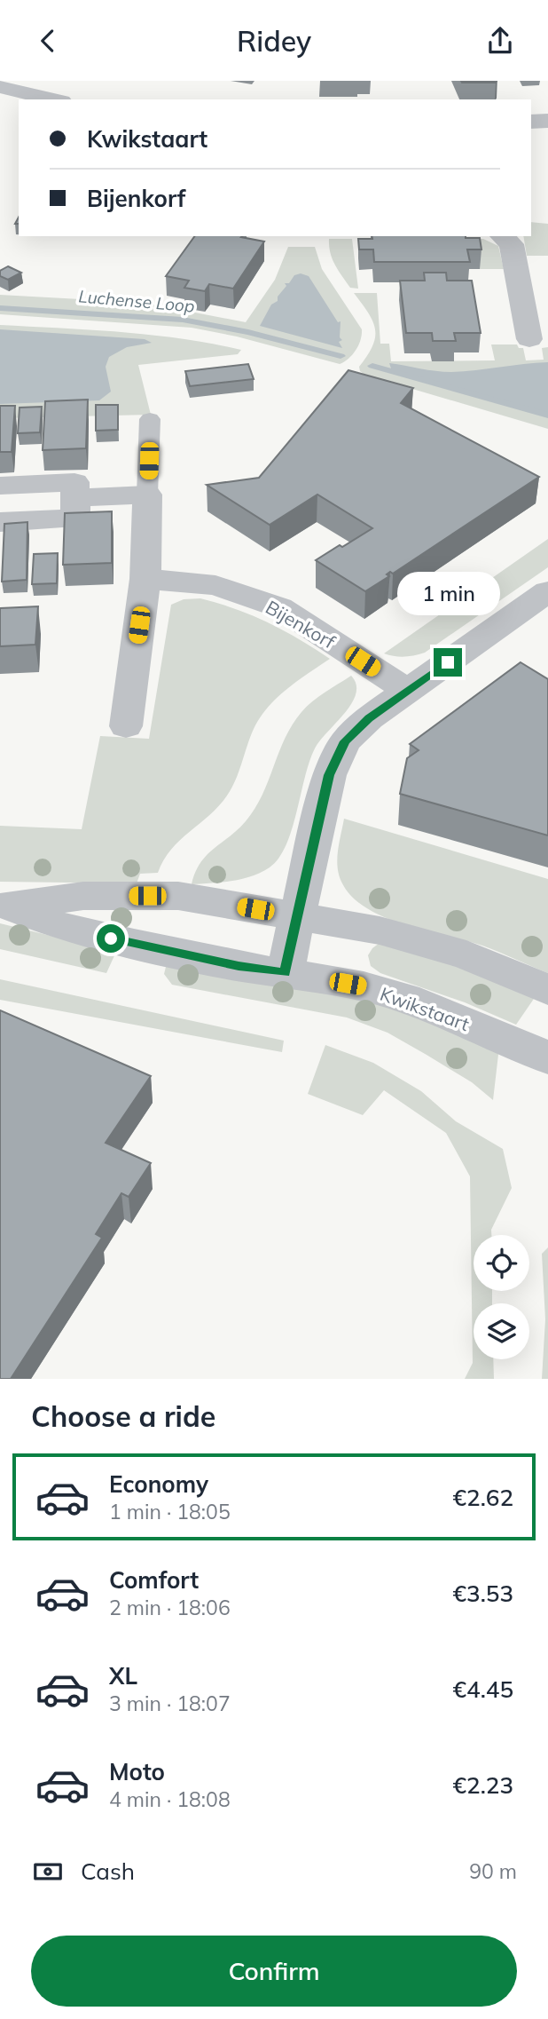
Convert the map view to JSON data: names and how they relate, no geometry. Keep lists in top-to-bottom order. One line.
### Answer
{"streets":{"street":["Bijenkorf","Kwikstaart"]},"water":["Luchense Loop"],"page":{"header":"Ridey","banner":["Kwikstaart","Bijenkorf"],"bubble":"1 min","heading":"Choose a ride","list":[{"name":"Economy","note":"1 min · 18:05","value":"€2.62"},{"name":"Comfort","note":"2 min · 18:06","value":"€3.53"},{"name":"XL","note":"3 min · 18:07","value":"€4.45"},{"name":"Moto","note":"4 min · 18:08","value":"€2.23"}],"pay":["Cash","90 m"],"buttons":"Confirm"}}
